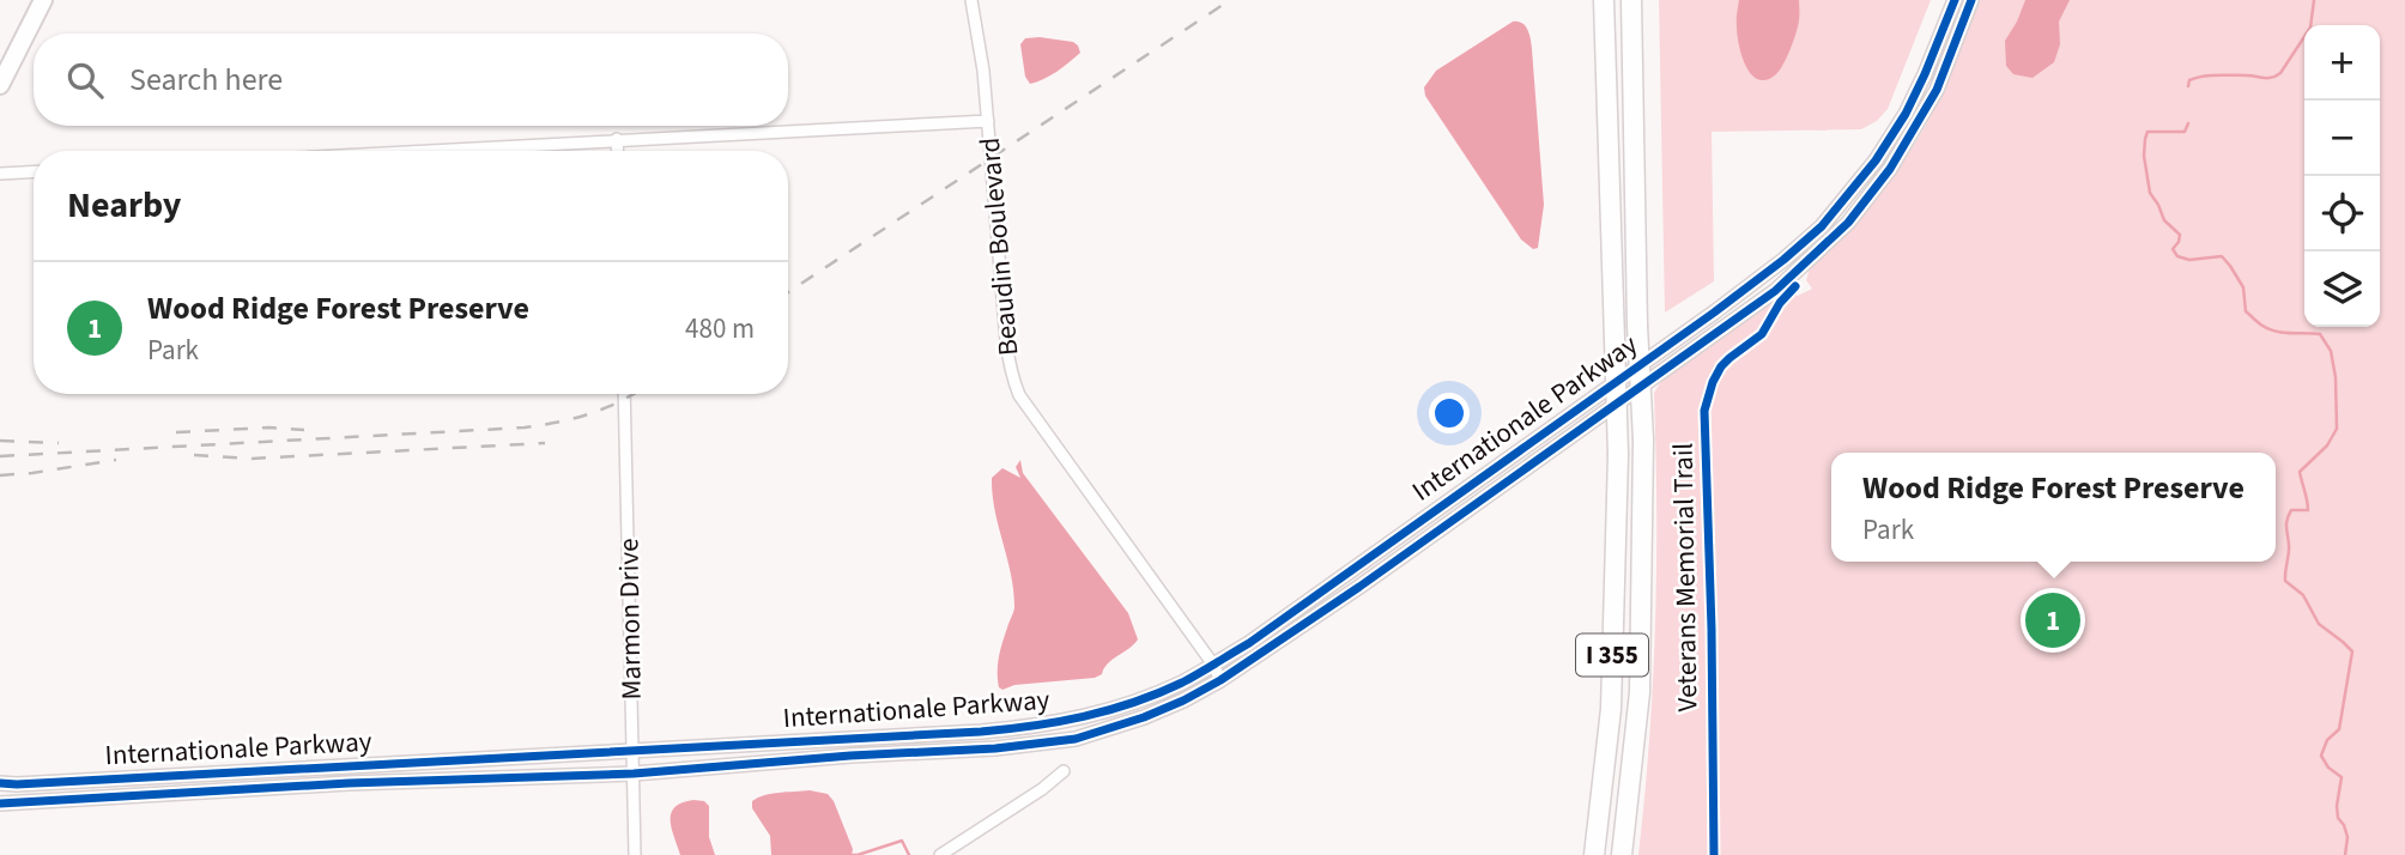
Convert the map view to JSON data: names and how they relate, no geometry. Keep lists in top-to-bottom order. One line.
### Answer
{"streets":{"highway":["I 355"],"street":["Beaudin Boulevard","Internationale Parkway","Marmon Drive"],"cycle path":["Veterans Memorial Trail"]},"crossings":[["Beaudin Boulevard","Internationale Parkway"],["Internationale Parkway","Marmon Drive"]],"page":{"map_buttons":["+","−"],"search":"Search here","heading":"Nearby","list":[{"mark":"1","name":"Wood Ridge Forest Preserve","note":"Park","value":"480 m"}],"popup":["Wood Ridge Forest Preserve","Park"],"pins":"1"}}
